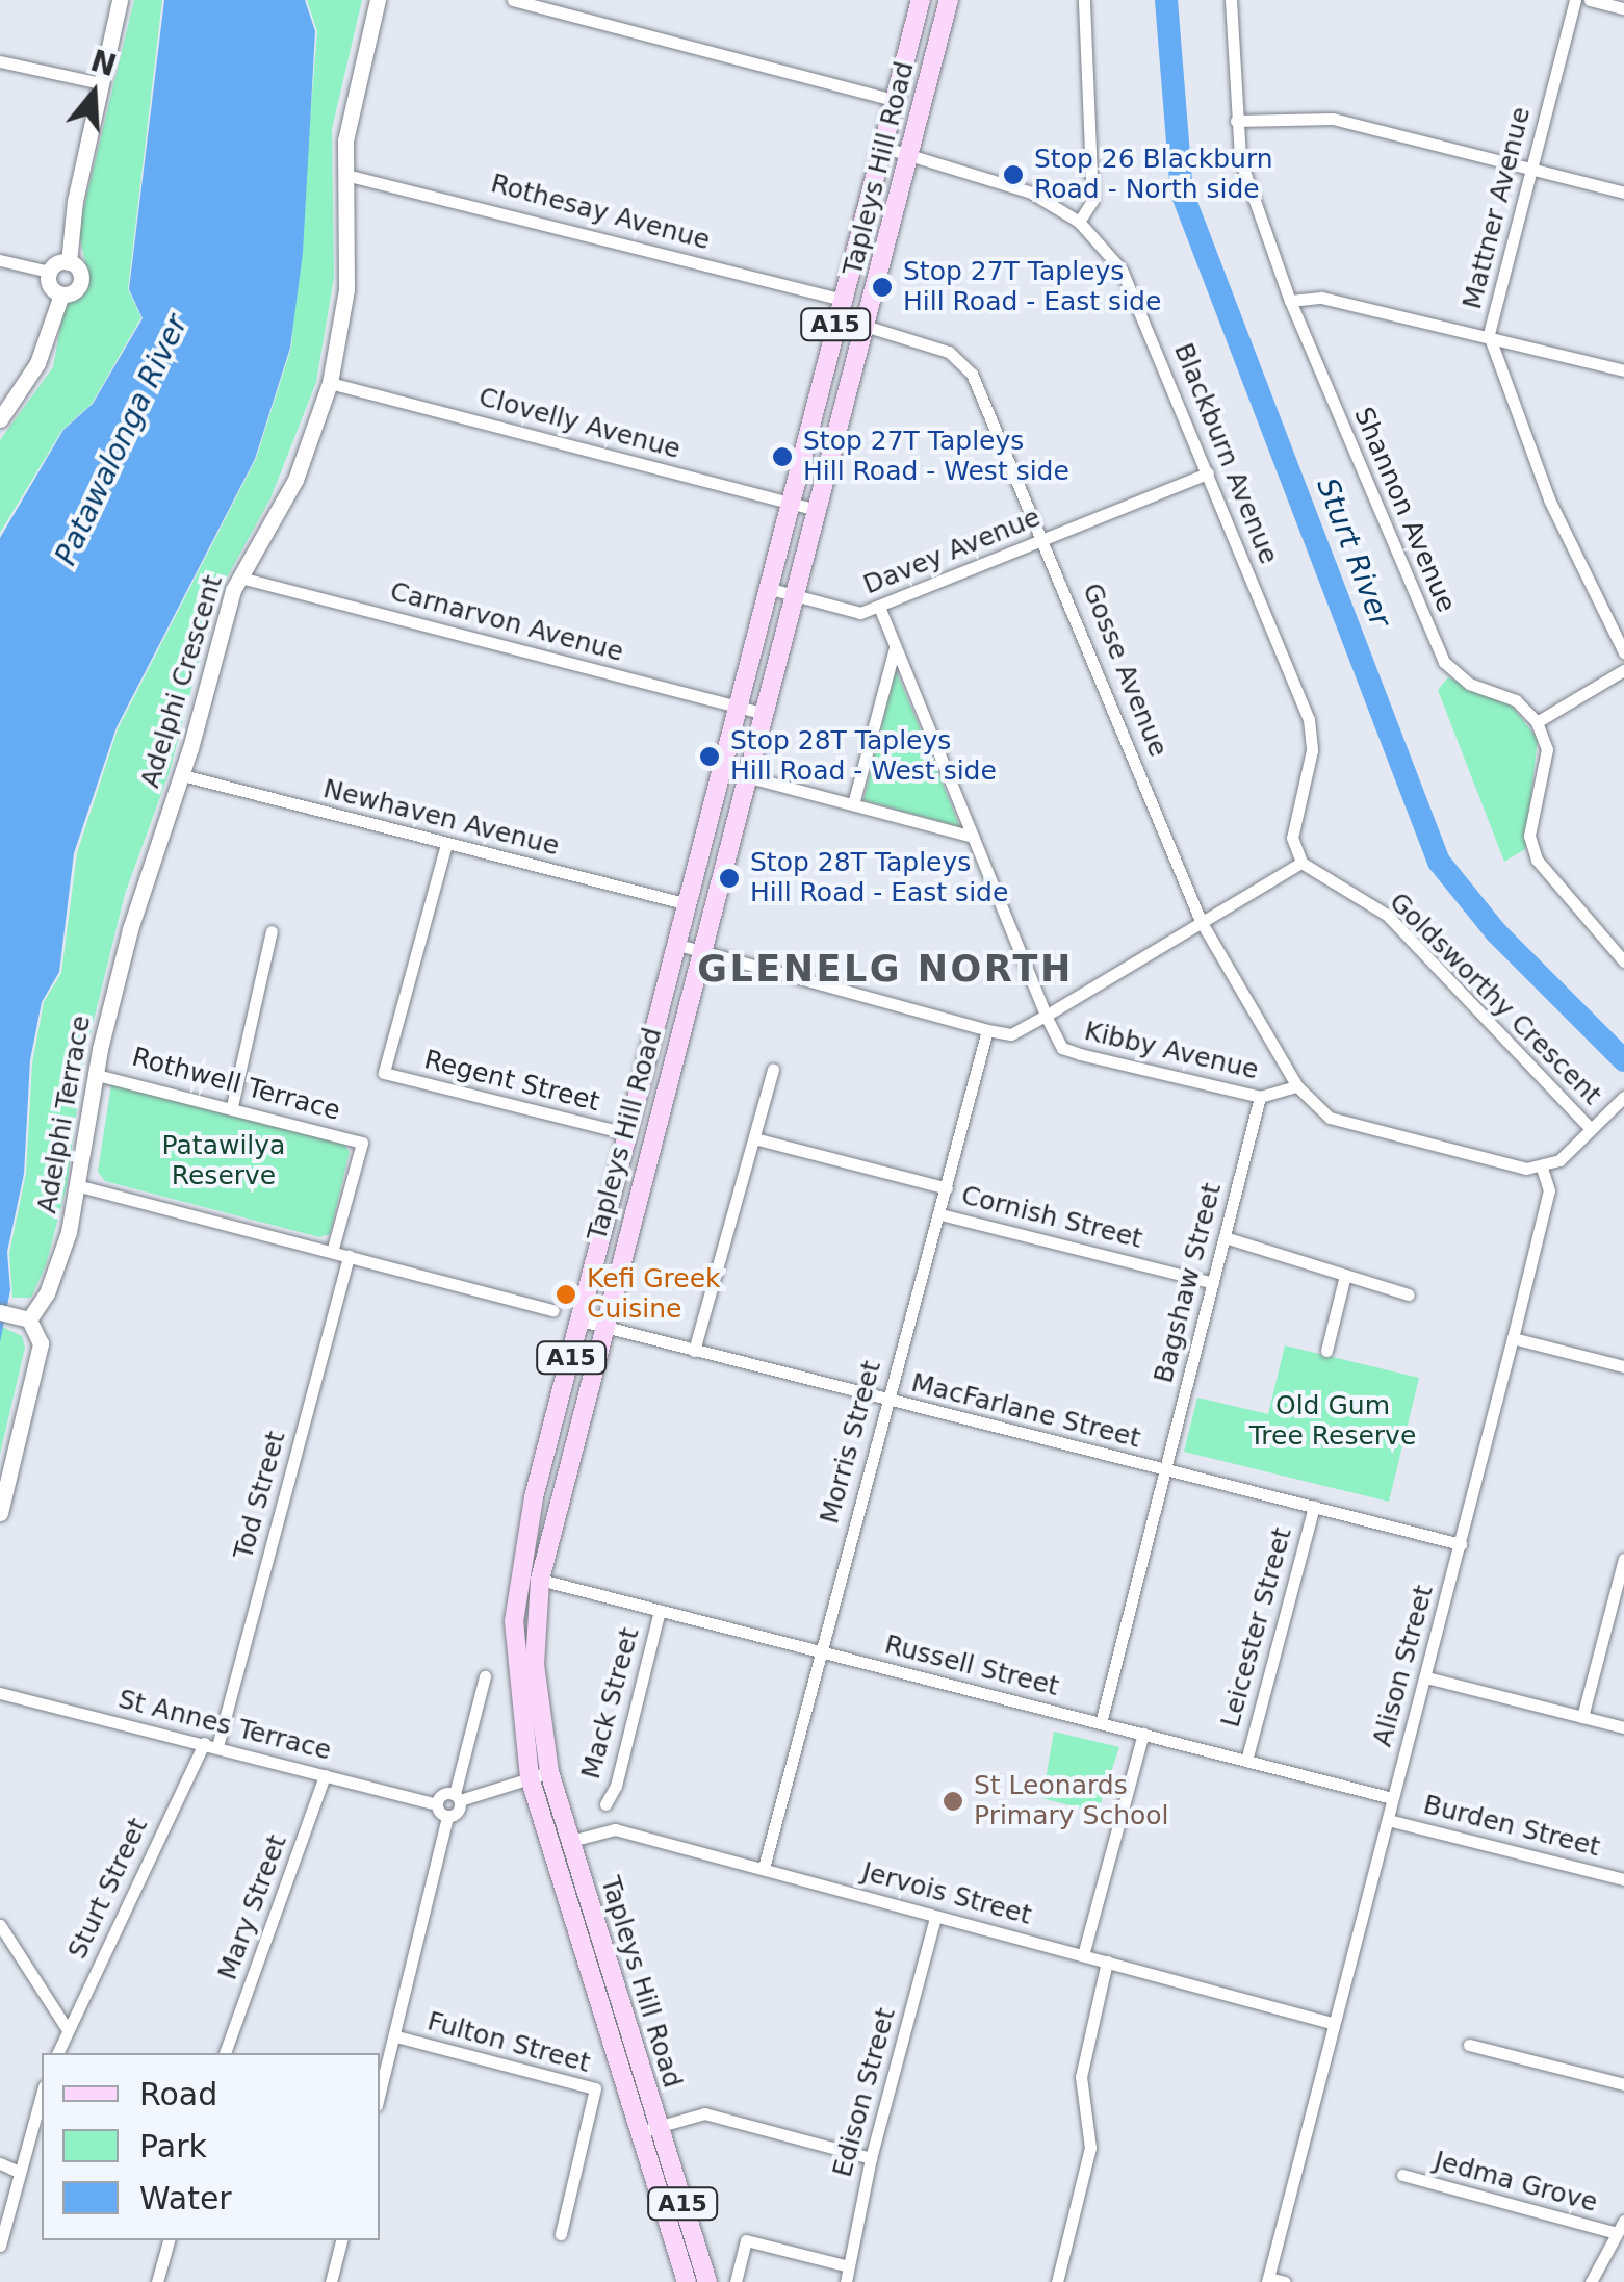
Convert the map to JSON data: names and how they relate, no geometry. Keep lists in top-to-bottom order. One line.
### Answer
{"streets":{"main road":["Tapleys Hill Road","A15"],"street":["Mattner Avenue","Rothesay Avenue","Clovelly Avenue","Blackburn Avenue","Shannon Avenue","Davey Avenue","Carnarvon Avenue","Gosse Avenue","Adelphi Crescent","Newhaven Avenue","Goldsworthy Crescent","Kibby Avenue","Regent Street","Rothwell Terrace","Adelphi Terrace","Cornish Street","Bagshaw Street","MacFarlane Street","Morris Street","Tod Street","Leicester Street","Russell Street","Alison Street","Mack Street","St Annes Terrace","Burden Street","Sturt Street","Jervois Street","Mary Street","Fulton Street","Edison Street","Jedma Grove"]},"crossings":[["Tapleys Hill Road","Rothesay Avenue"],["Tapleys Hill Road","Clovelly Avenue"],["Tapleys Hill Road","Blackburn Avenue"],["Tapleys Hill Road","Davey Avenue"],["Tapleys Hill Road","Carnarvon Avenue"],["Tapleys Hill Road","Gosse Avenue"],["Tapleys Hill Road","Newhaven Avenue"],["Tapleys Hill Road","Regent Street"],["Tapleys Hill Road","MacFarlane Street"],["Tapleys Hill Road","Russell Street"],["Tapleys Hill Road","Jervois Street"],["Rothesay Avenue","Adelphi Crescent"],["Clovelly Avenue","Adelphi Crescent"],["Blackburn Avenue","Davey Avenue"],["Blackburn Avenue","Goldsworthy Crescent"],["Davey Avenue","Gosse Avenue"],["Davey Avenue","Kibby Avenue"],["Carnarvon Avenue","Adelphi Crescent"],["Gosse Avenue","Kibby Avenue"],["Adelphi Crescent","Newhaven Avenue"],["Adelphi Crescent","Adelphi Terrace"],["Newhaven Avenue","Regent Street"],["Kibby Avenue","Bagshaw Street"],["Rothwell Terrace","Adelphi Terrace"],["Cornish Street","Bagshaw Street"],["Cornish Street","Morris Street"],["Bagshaw Street","MacFarlane Street"],["Bagshaw Street","Russell Street"],["MacFarlane Street","Morris Street"],["MacFarlane Street","Leicester Street"],["MacFarlane Street","Alison Street"],["Morris Street","Russell Street"],["Morris Street","Jervois Street"],["Tod Street","St Annes Terrace"],["Tod Street","Sturt Street"],["Leicester Street","Russell Street"],["Russell Street","Alison Street"],["Russell Street","Mack Street"],["Alison Street","Burden Street"],["Alison Street","Jervois Street"],["St Annes Terrace","Sturt Street"],["St Annes Terrace","Mary Street"],["Jervois Street","Edison Street"]],"districts":["GLENELG NORTH"],"water":["Patawalonga River","Sturt River"],"parks":["Patawilya Reserve","Old Gum Tree Reserve"],"places":["Stop 26 Blackburn Road - North side","Stop 27T Tapleys Hill Road - East side","Stop 27T Tapleys Hill Road - West side","Stop 28T Tapleys Hill Road - West side","Stop 28T Tapleys Hill Road - East side","Kefi Greek Cuisine","St Leonards Primary School"],"legend":["Road","Park","Water"],"north":"top"}
